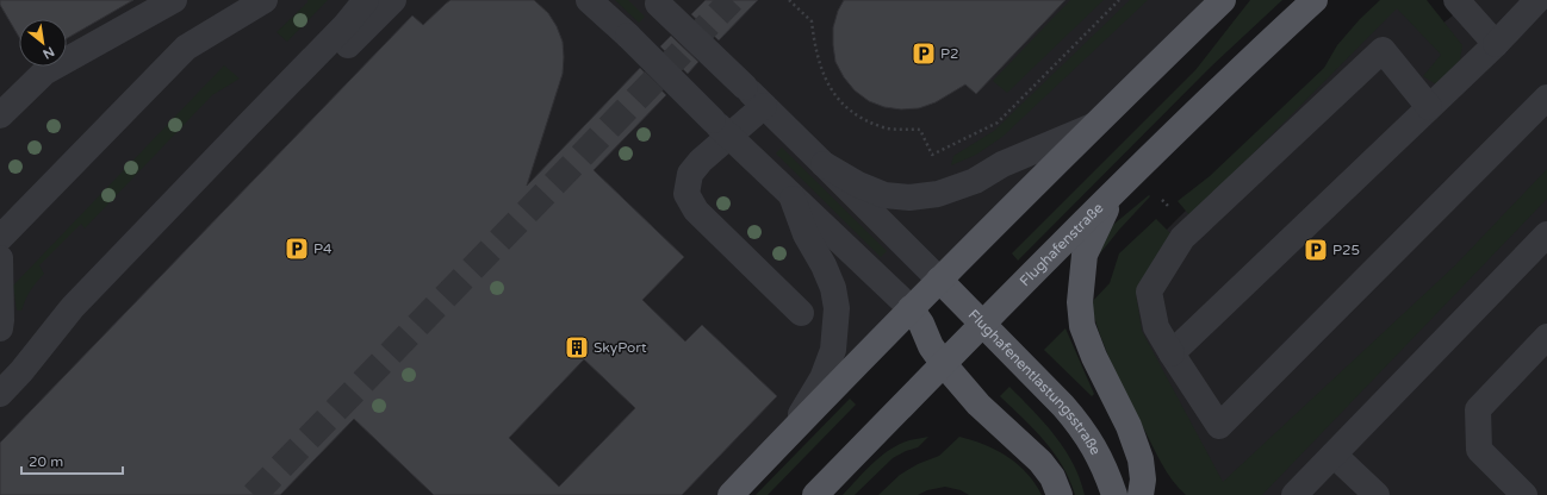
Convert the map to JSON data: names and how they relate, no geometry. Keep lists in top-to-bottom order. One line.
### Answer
{"streets":{"main road":["Flughafenstraße","Flughafenentlastungsstraße"]},"crossings":[["Flughafenstraße","Flughafenentlastungsstraße"]],"places":{"parking":["P2","P4","P25"],"building":["SkyPort"]},"scale_bar":"20 m","north":"bottom right"}
